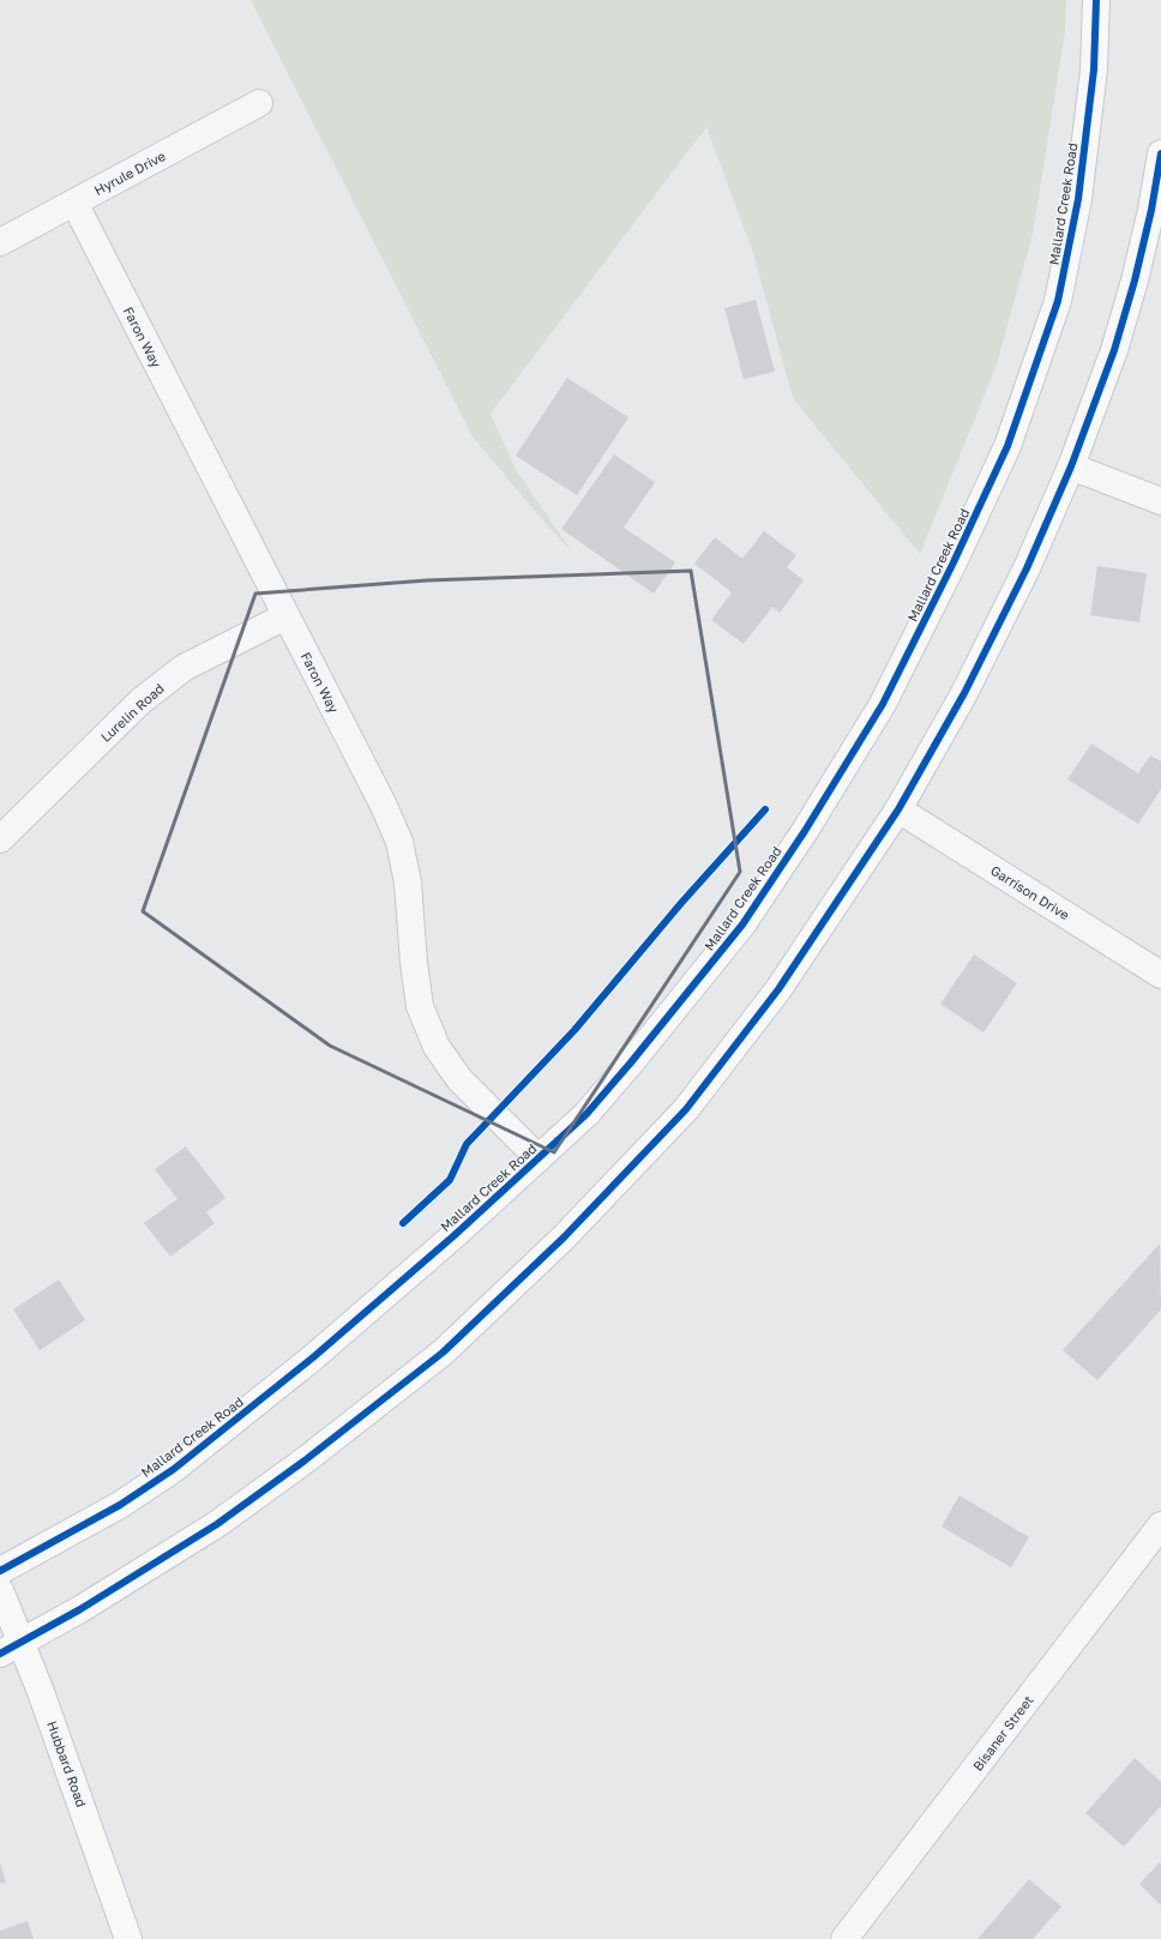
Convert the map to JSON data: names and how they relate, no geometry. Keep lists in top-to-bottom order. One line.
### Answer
{"streets":{"main road":["Mallard Creek Road","Hubbard Road"],"street":["Hyrule Drive","Faron Way","Lurelin Road","Garrison Drive","Bisaner Street"]},"crossings":[["Hyrule Drive","Faron Way"],["Mallard Creek Road","Faron Way"],["Faron Way","Lurelin Road"]]}
